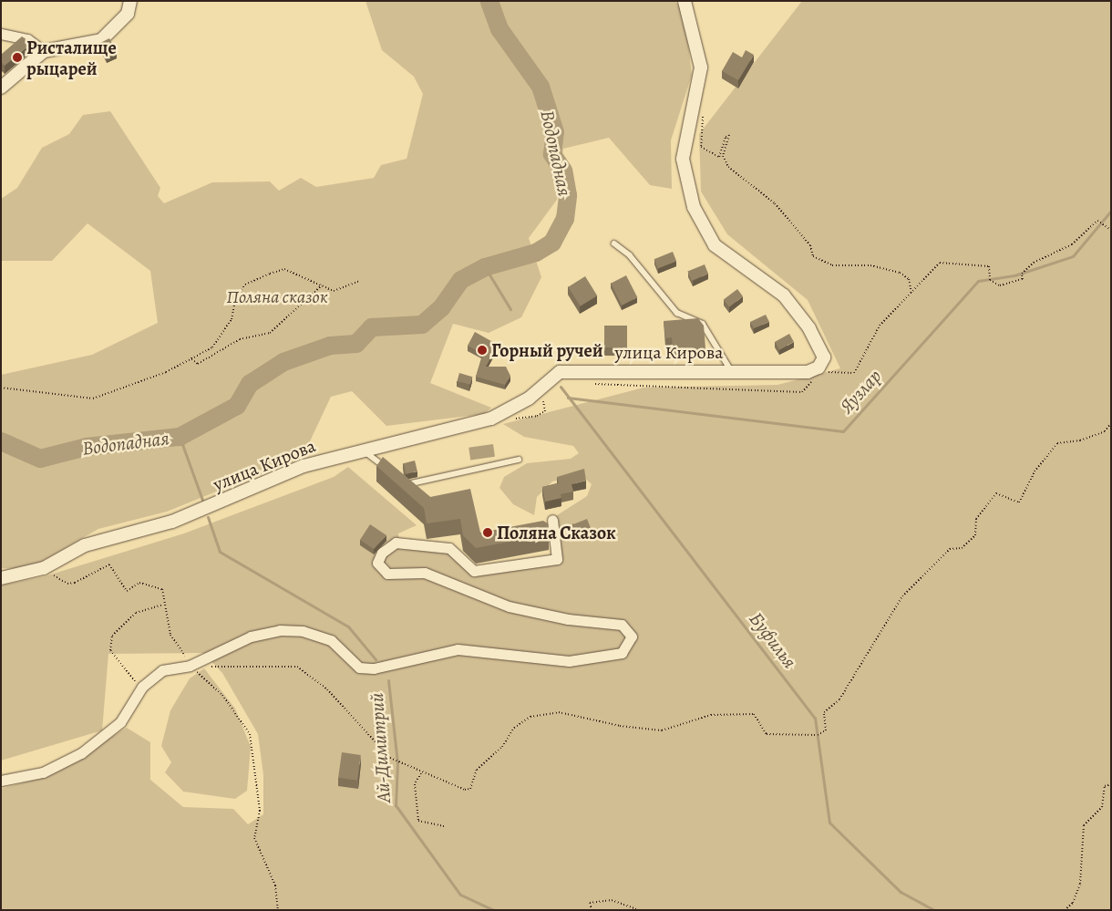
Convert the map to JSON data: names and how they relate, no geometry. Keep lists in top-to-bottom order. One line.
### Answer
{"streets":{"street":["улица Кирова"]},"water":["Водопадная","Яузлар","Буфилья","Ай-Димитрий"],"parks":["Поляна сказок"],"places":["Ристалище рыцарей","Горный ручей","Поляна Сказок"]}
